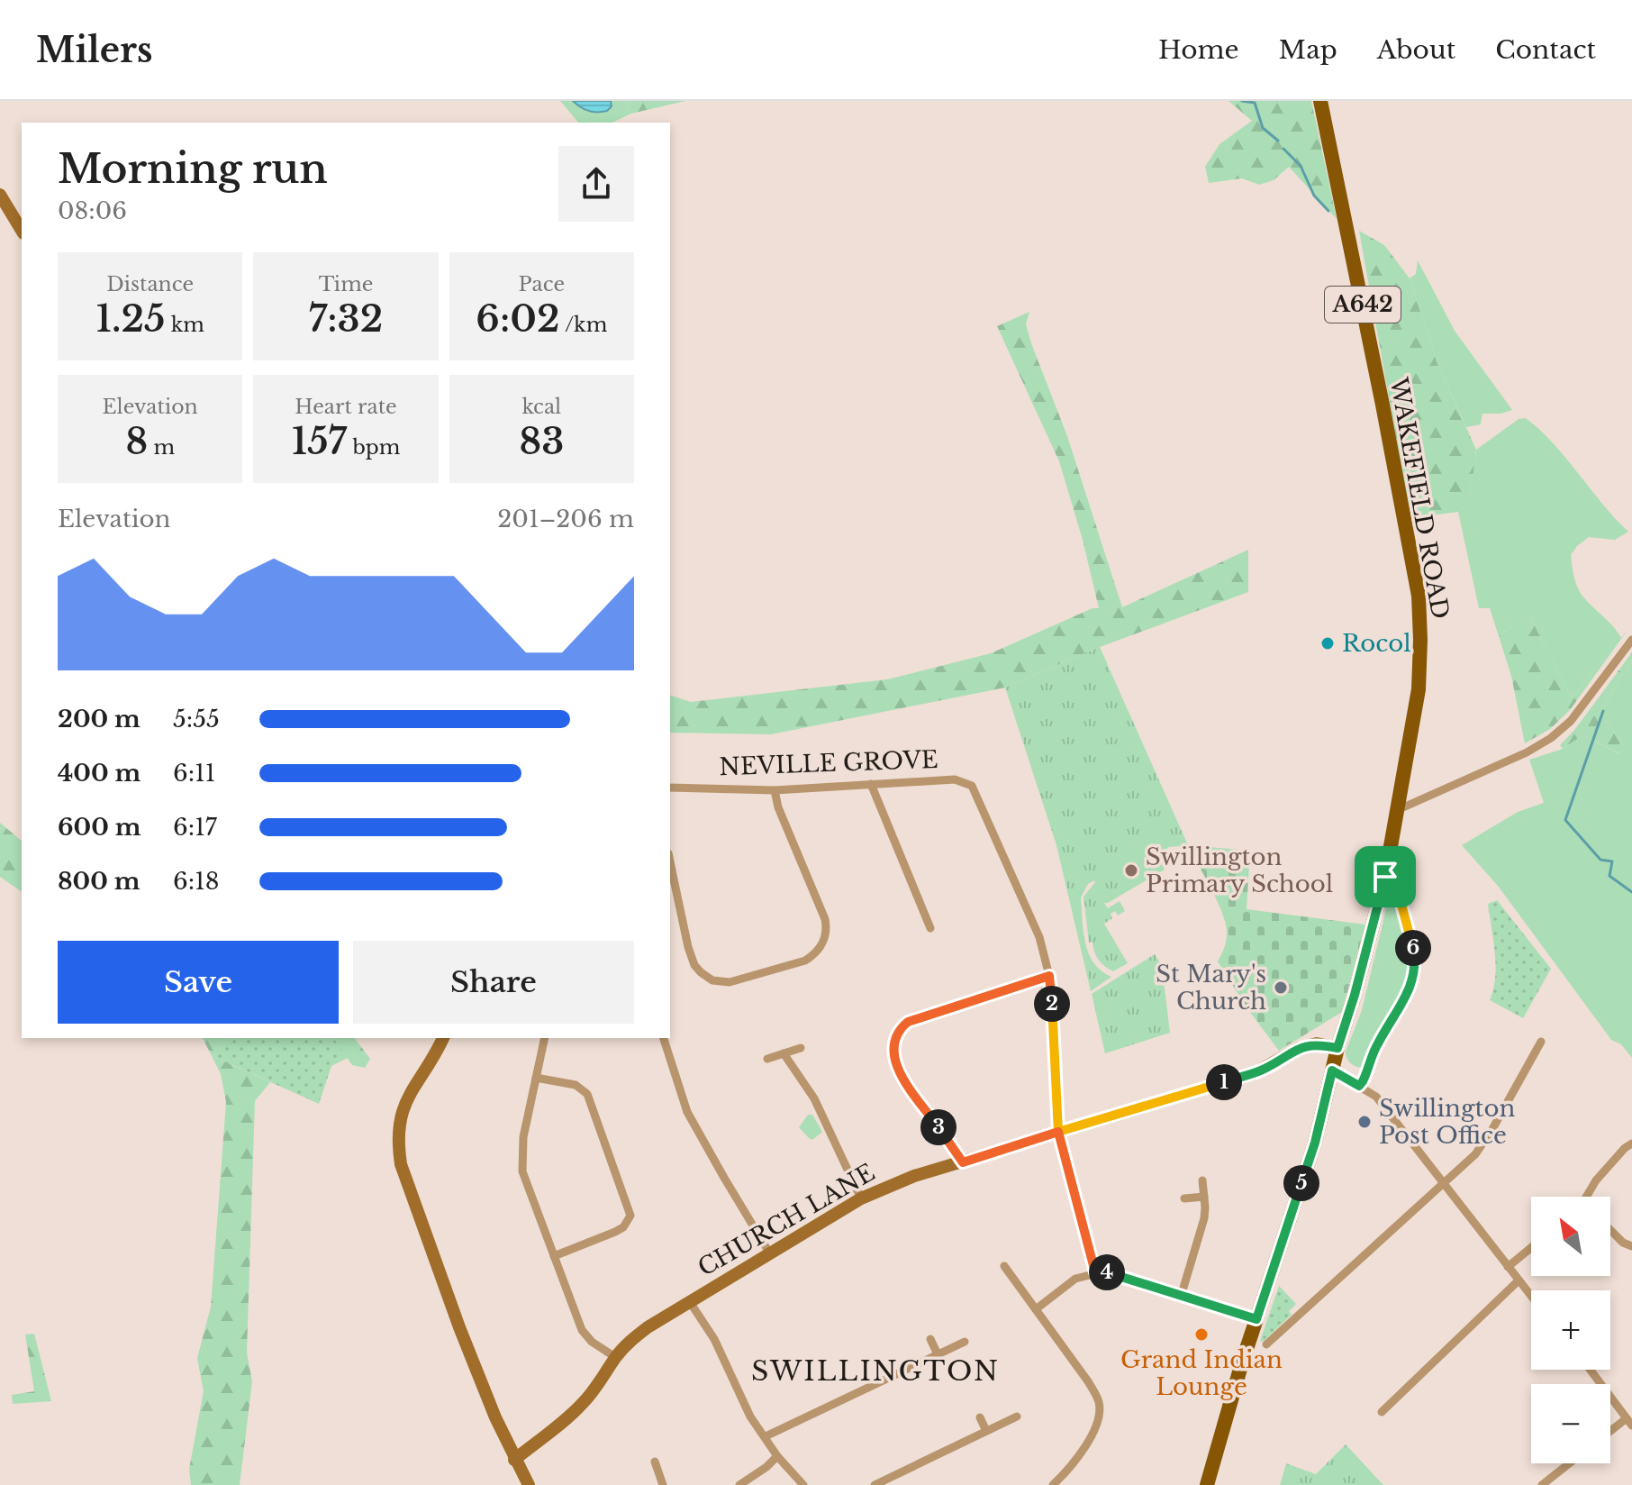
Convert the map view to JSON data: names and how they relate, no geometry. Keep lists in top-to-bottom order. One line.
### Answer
{"streets":{"main road":["A642","WAKEFIELD ROAD"],"street":["NEVILLE GROVE","CHURCH LANE"]},"crossings":[["WAKEFIELD ROAD","CHURCH LANE"],["NEVILLE GROVE","CHURCH LANE"]],"districts":["SWILLINGTON"],"places":["Rocol","Swillington Primary School","St Mary's Church","Swillington Post Office","Grand Indian Lounge"],"north":"top left","page":{"header":"Milers","nav":["Home","Map","About","Contact"],"heading":["Morning run","08:06"],"stats":[["Distance","1.25 km"],["Time","7:32"],["Pace","6:02 /km"],["Elevation","8 m"],["Heart rate","157 bpm"],["kcal","83"]],"chart":["Elevation","201–206 m"],"list":[{"name":"200 m","note":"5:55"},{"name":"400 m","note":"6:11"},{"name":"600 m","note":"6:17"},{"name":"800 m","note":"6:18"}],"buttons":["Save","Share"],"pins":["6","2","1","3","5","4"],"map_buttons":["+","−"]}}
